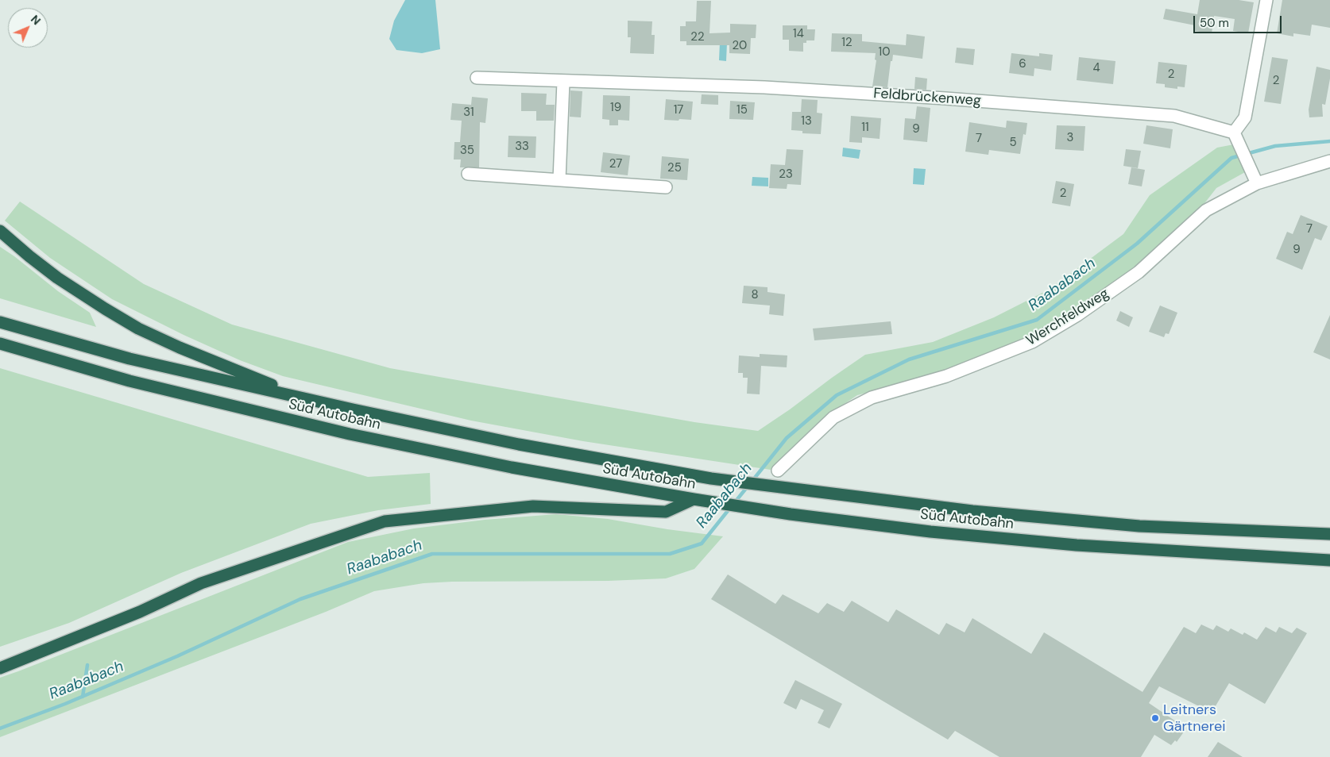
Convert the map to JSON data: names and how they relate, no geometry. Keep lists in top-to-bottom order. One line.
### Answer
{"streets":{"highway":["Süd Autobahn"],"street":["Feldbrückenweg","Werchfeldweg"]},"water":["Raababach"],"places":["Leitners Gärtnerei"],"house_numbers":["14","22","12","20","10","6","4","2","2","19","17","15","31","13","11","9","3","7","5","33","35","27","25","23","2","7","9","8"],"scale_bar":"50 m","north":"top right"}
